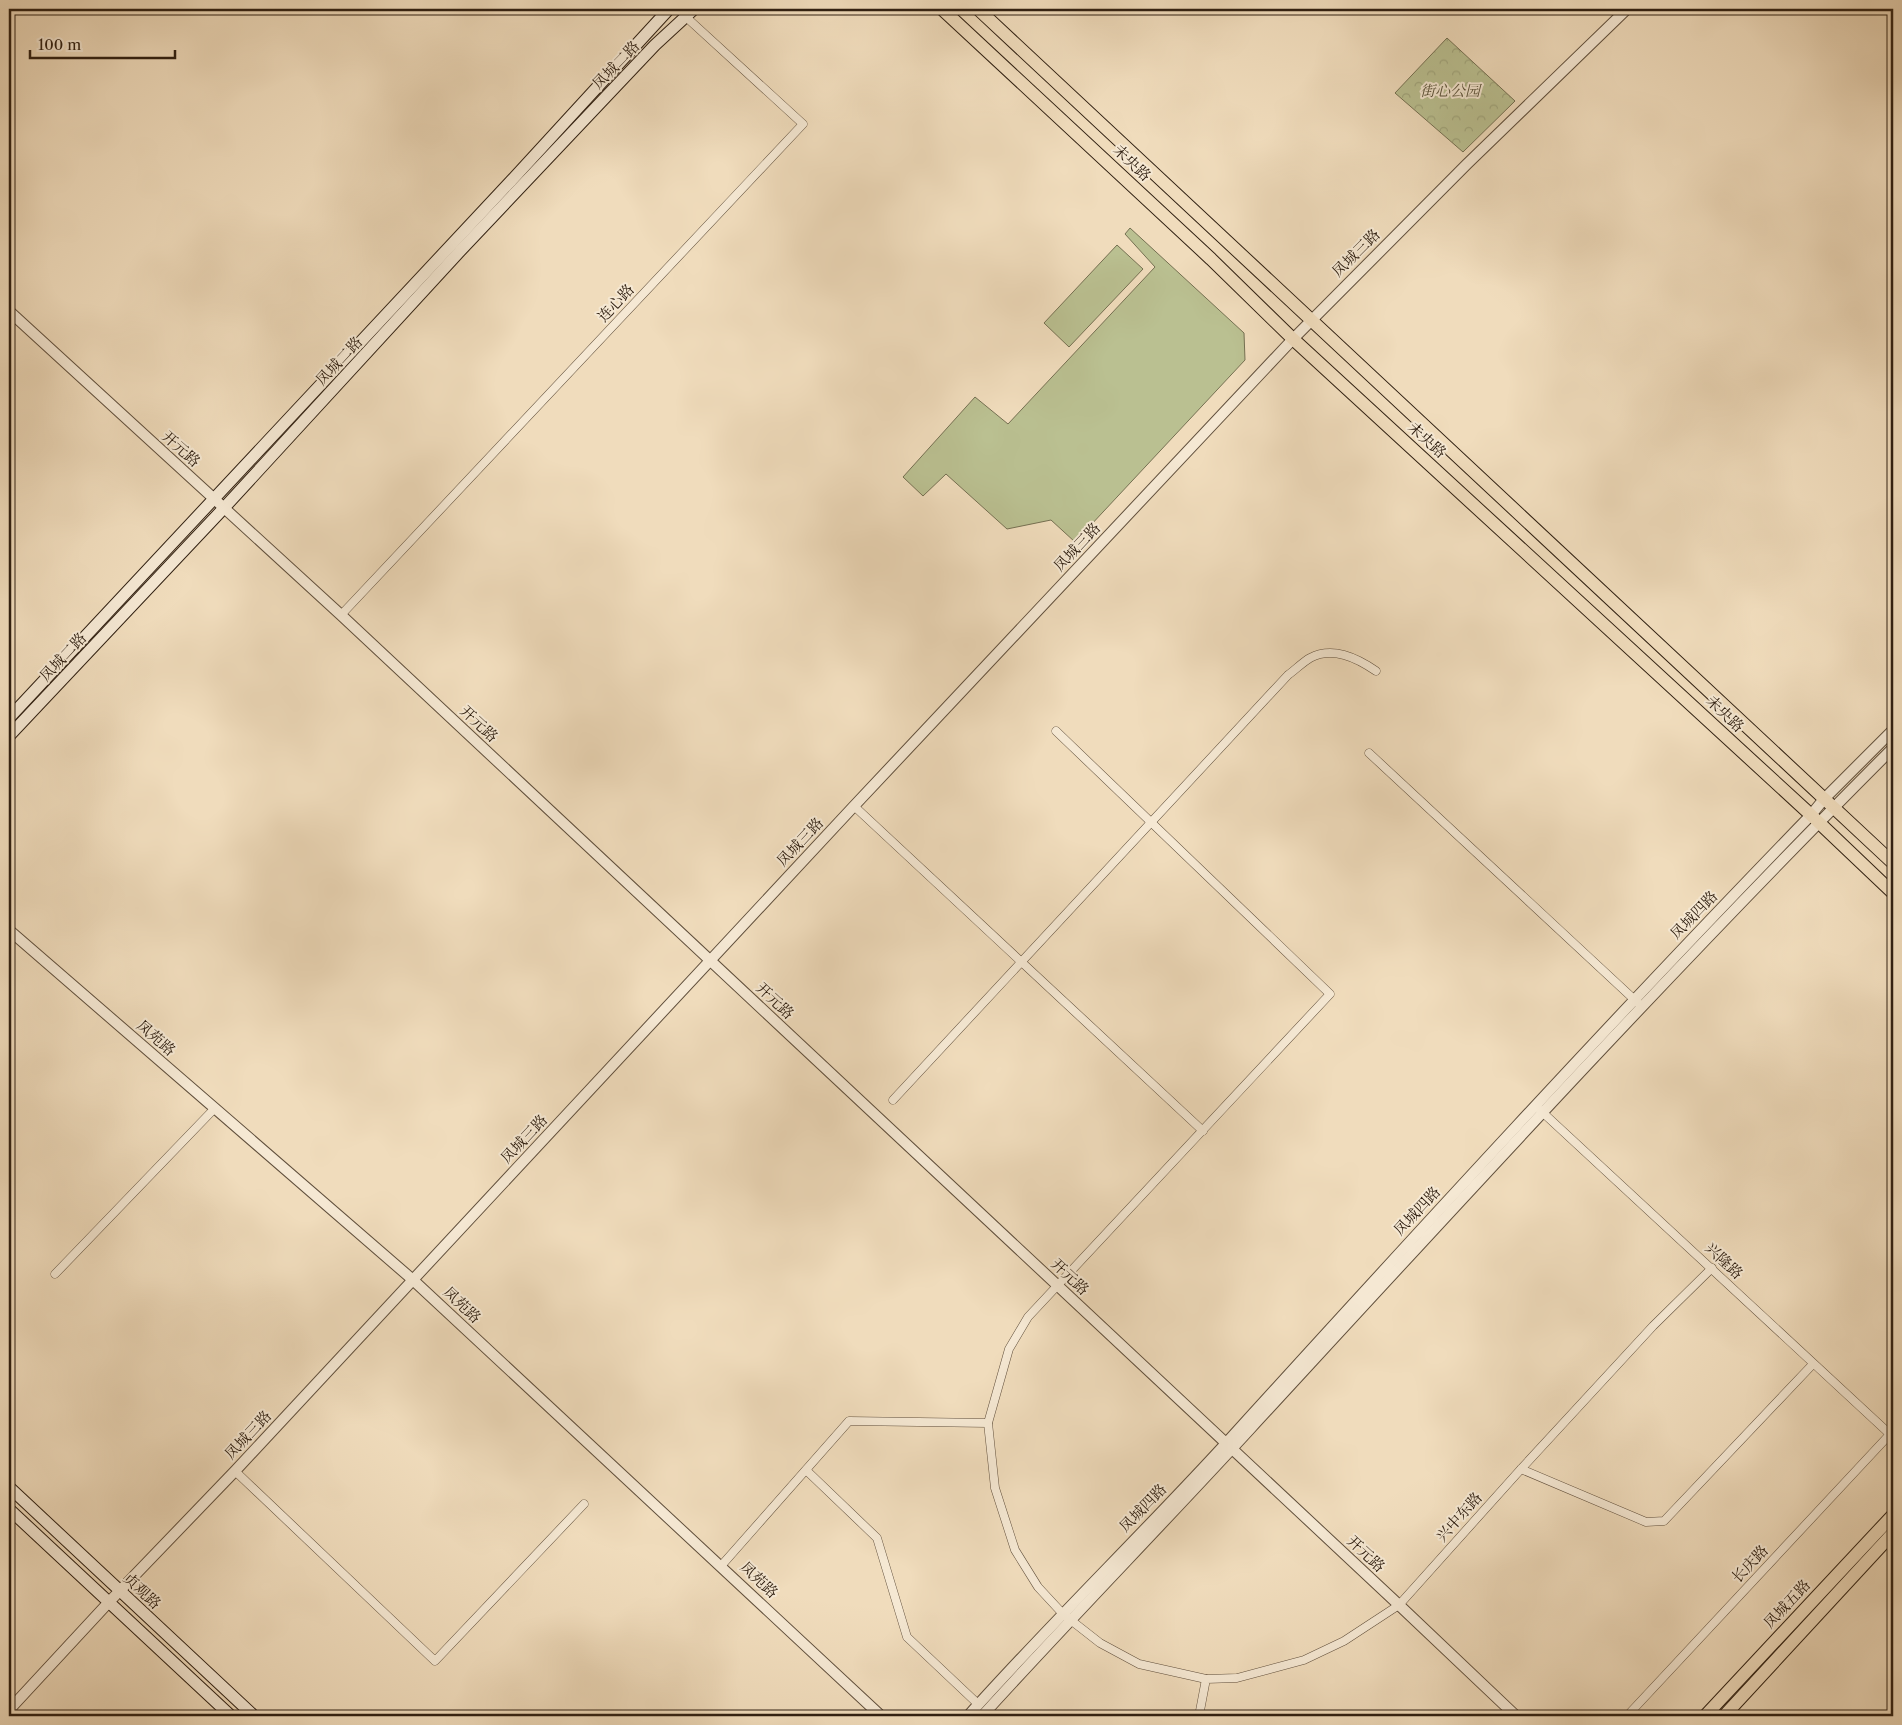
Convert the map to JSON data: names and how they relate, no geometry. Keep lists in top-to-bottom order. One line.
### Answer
{"streets":{"main road":["凤城二路","未央路","贞观路","凤城五路"],"street":["凤城三路","连心路","开元路","凤城四路","凤苑路","兴隆路","兴中东路","长庆路"]},"crossings":[["凤城二路","连心路"],["凤城二路","开元路"],["未央路","凤城三路"],["未央路","凤城四路"],["凤城三路","开元路"],["凤城三路","凤苑路"],["凤城三路","贞观路"],["连心路","开元路"],["开元路","凤城四路"],["开元路","兴中东路"],["凤城四路","兴隆路"],["凤城四路","兴中东路"],["兴隆路","兴中东路"],["兴隆路","长庆路"]],"parks":["街心公园"],"scale_bar":"100 m"}
